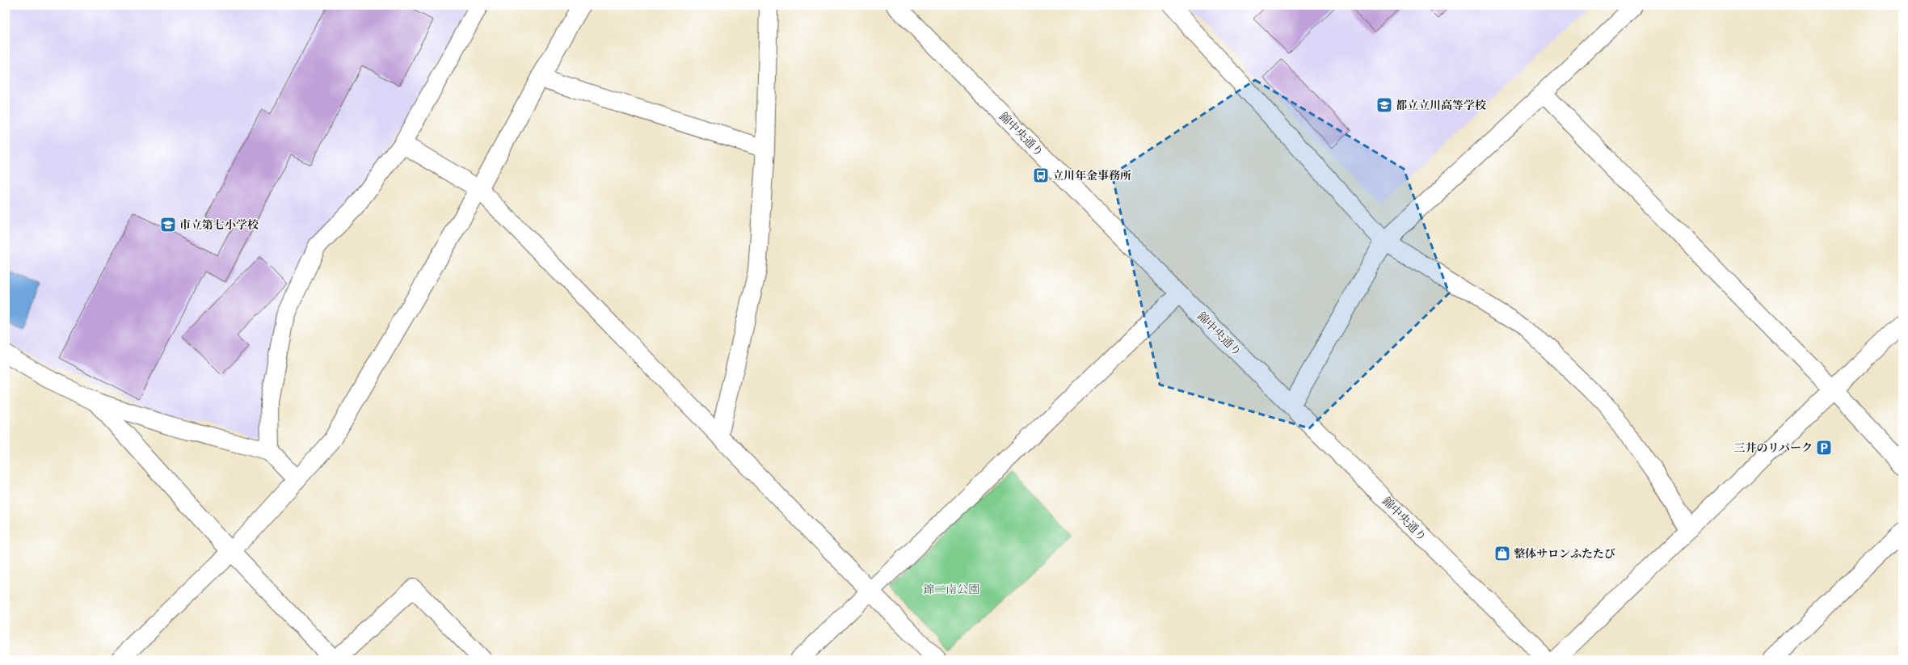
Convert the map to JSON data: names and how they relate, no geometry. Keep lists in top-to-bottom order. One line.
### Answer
{"streets":{"street":["錦中央通り"]},"parks":["錦二南公園"],"places":{"school or university":["都立立川高等学校","市立第七小学校"],"bus stop":["立川年金事務所"],"parking":["三井のリパーク"],"shop":["整体サロンふたたび"]}}
